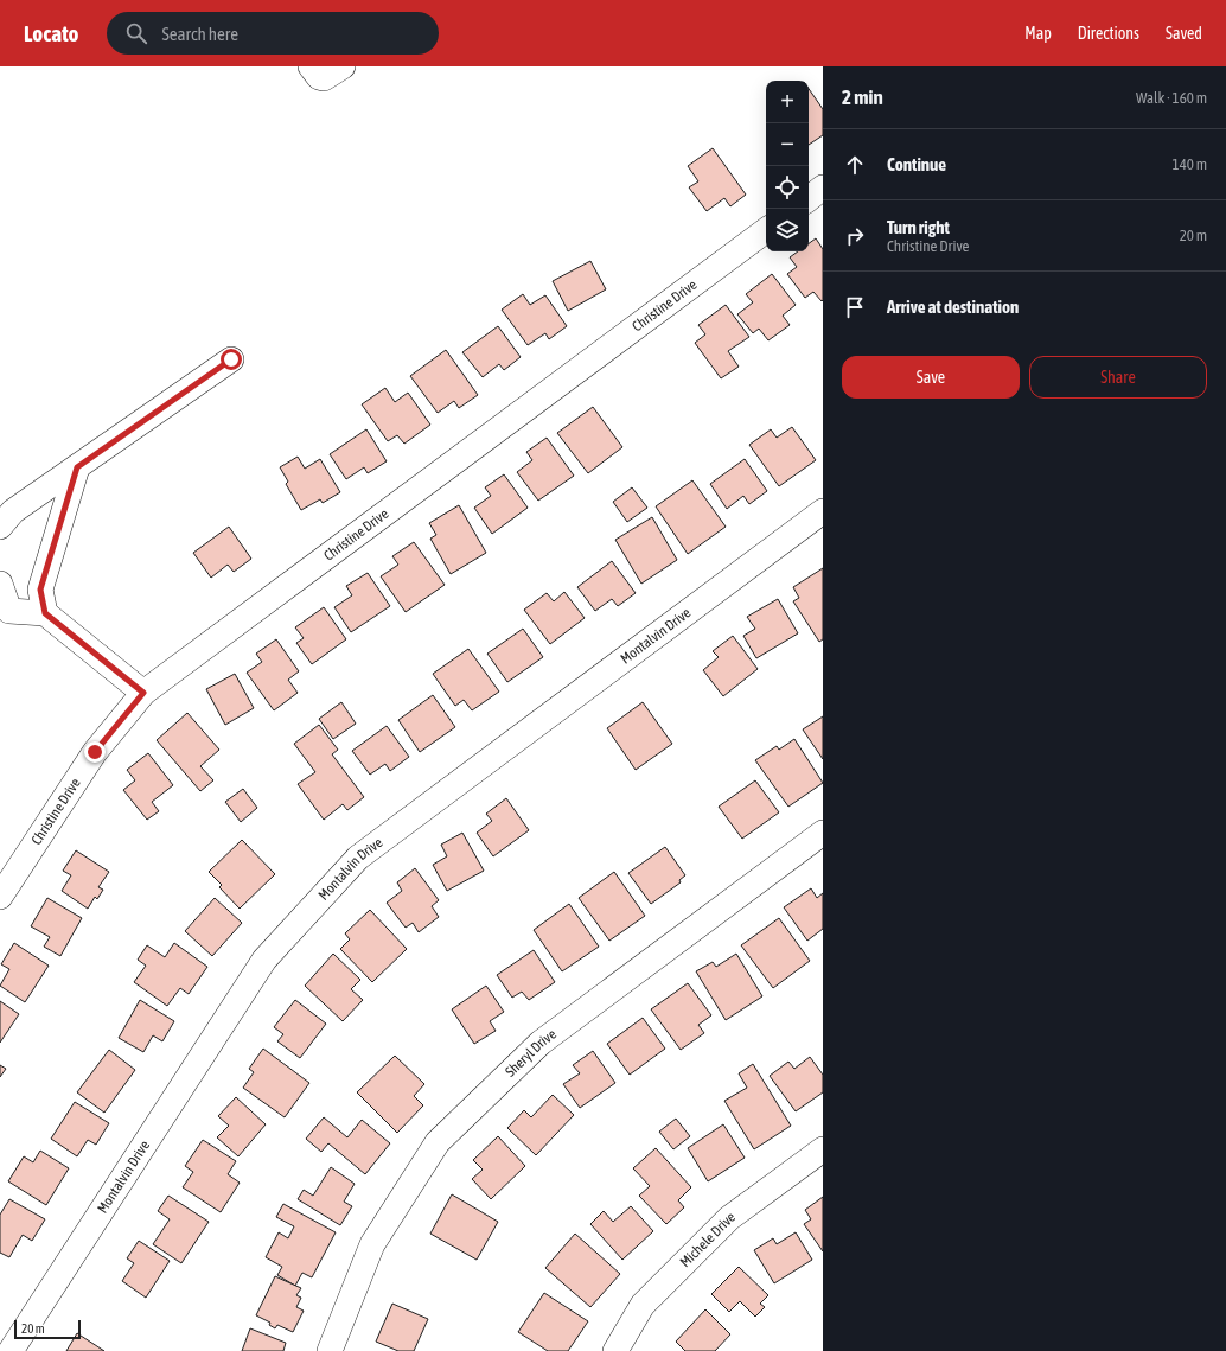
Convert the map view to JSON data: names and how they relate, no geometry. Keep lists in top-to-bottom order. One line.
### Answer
{"streets":{"street":["Christine Drive","Montalvin Drive","Sheryl Drive","Michele Drive"]},"scale_bar":"20 m","page":{"header":"Locato","search":"Search here","nav":["Map","Directions","Saved"],"heading":["2 min","Walk · 160 m"],"map_buttons":["+","−"],"list":[["Continue","140 m"],["Turn right","Christine Drive","20 m"],"Arrive at destination"],"buttons":["Save","Share"],"scale":"20 m"}}
